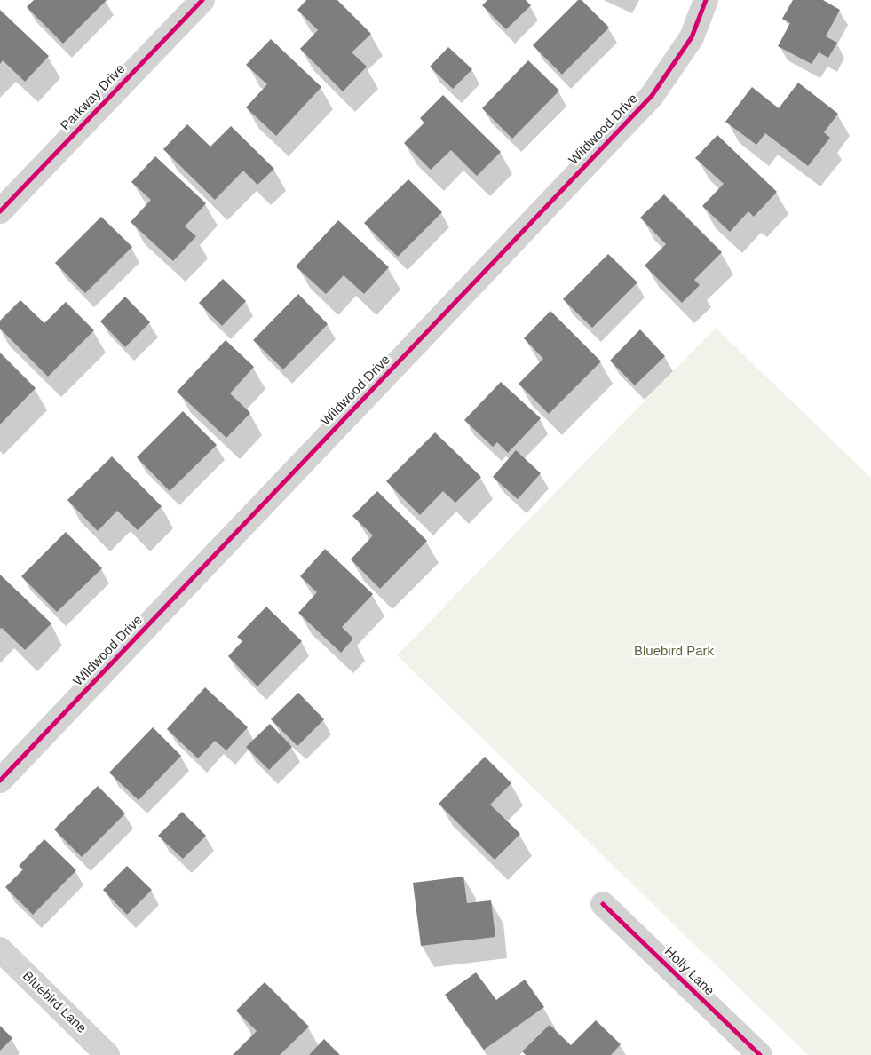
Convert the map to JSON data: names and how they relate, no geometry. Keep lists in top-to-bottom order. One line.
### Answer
{"streets":{"street":["Parkway Drive","Wildwood Drive","Holly Lane","Bluebird Lane"]},"parks":["Bluebird Park"]}
